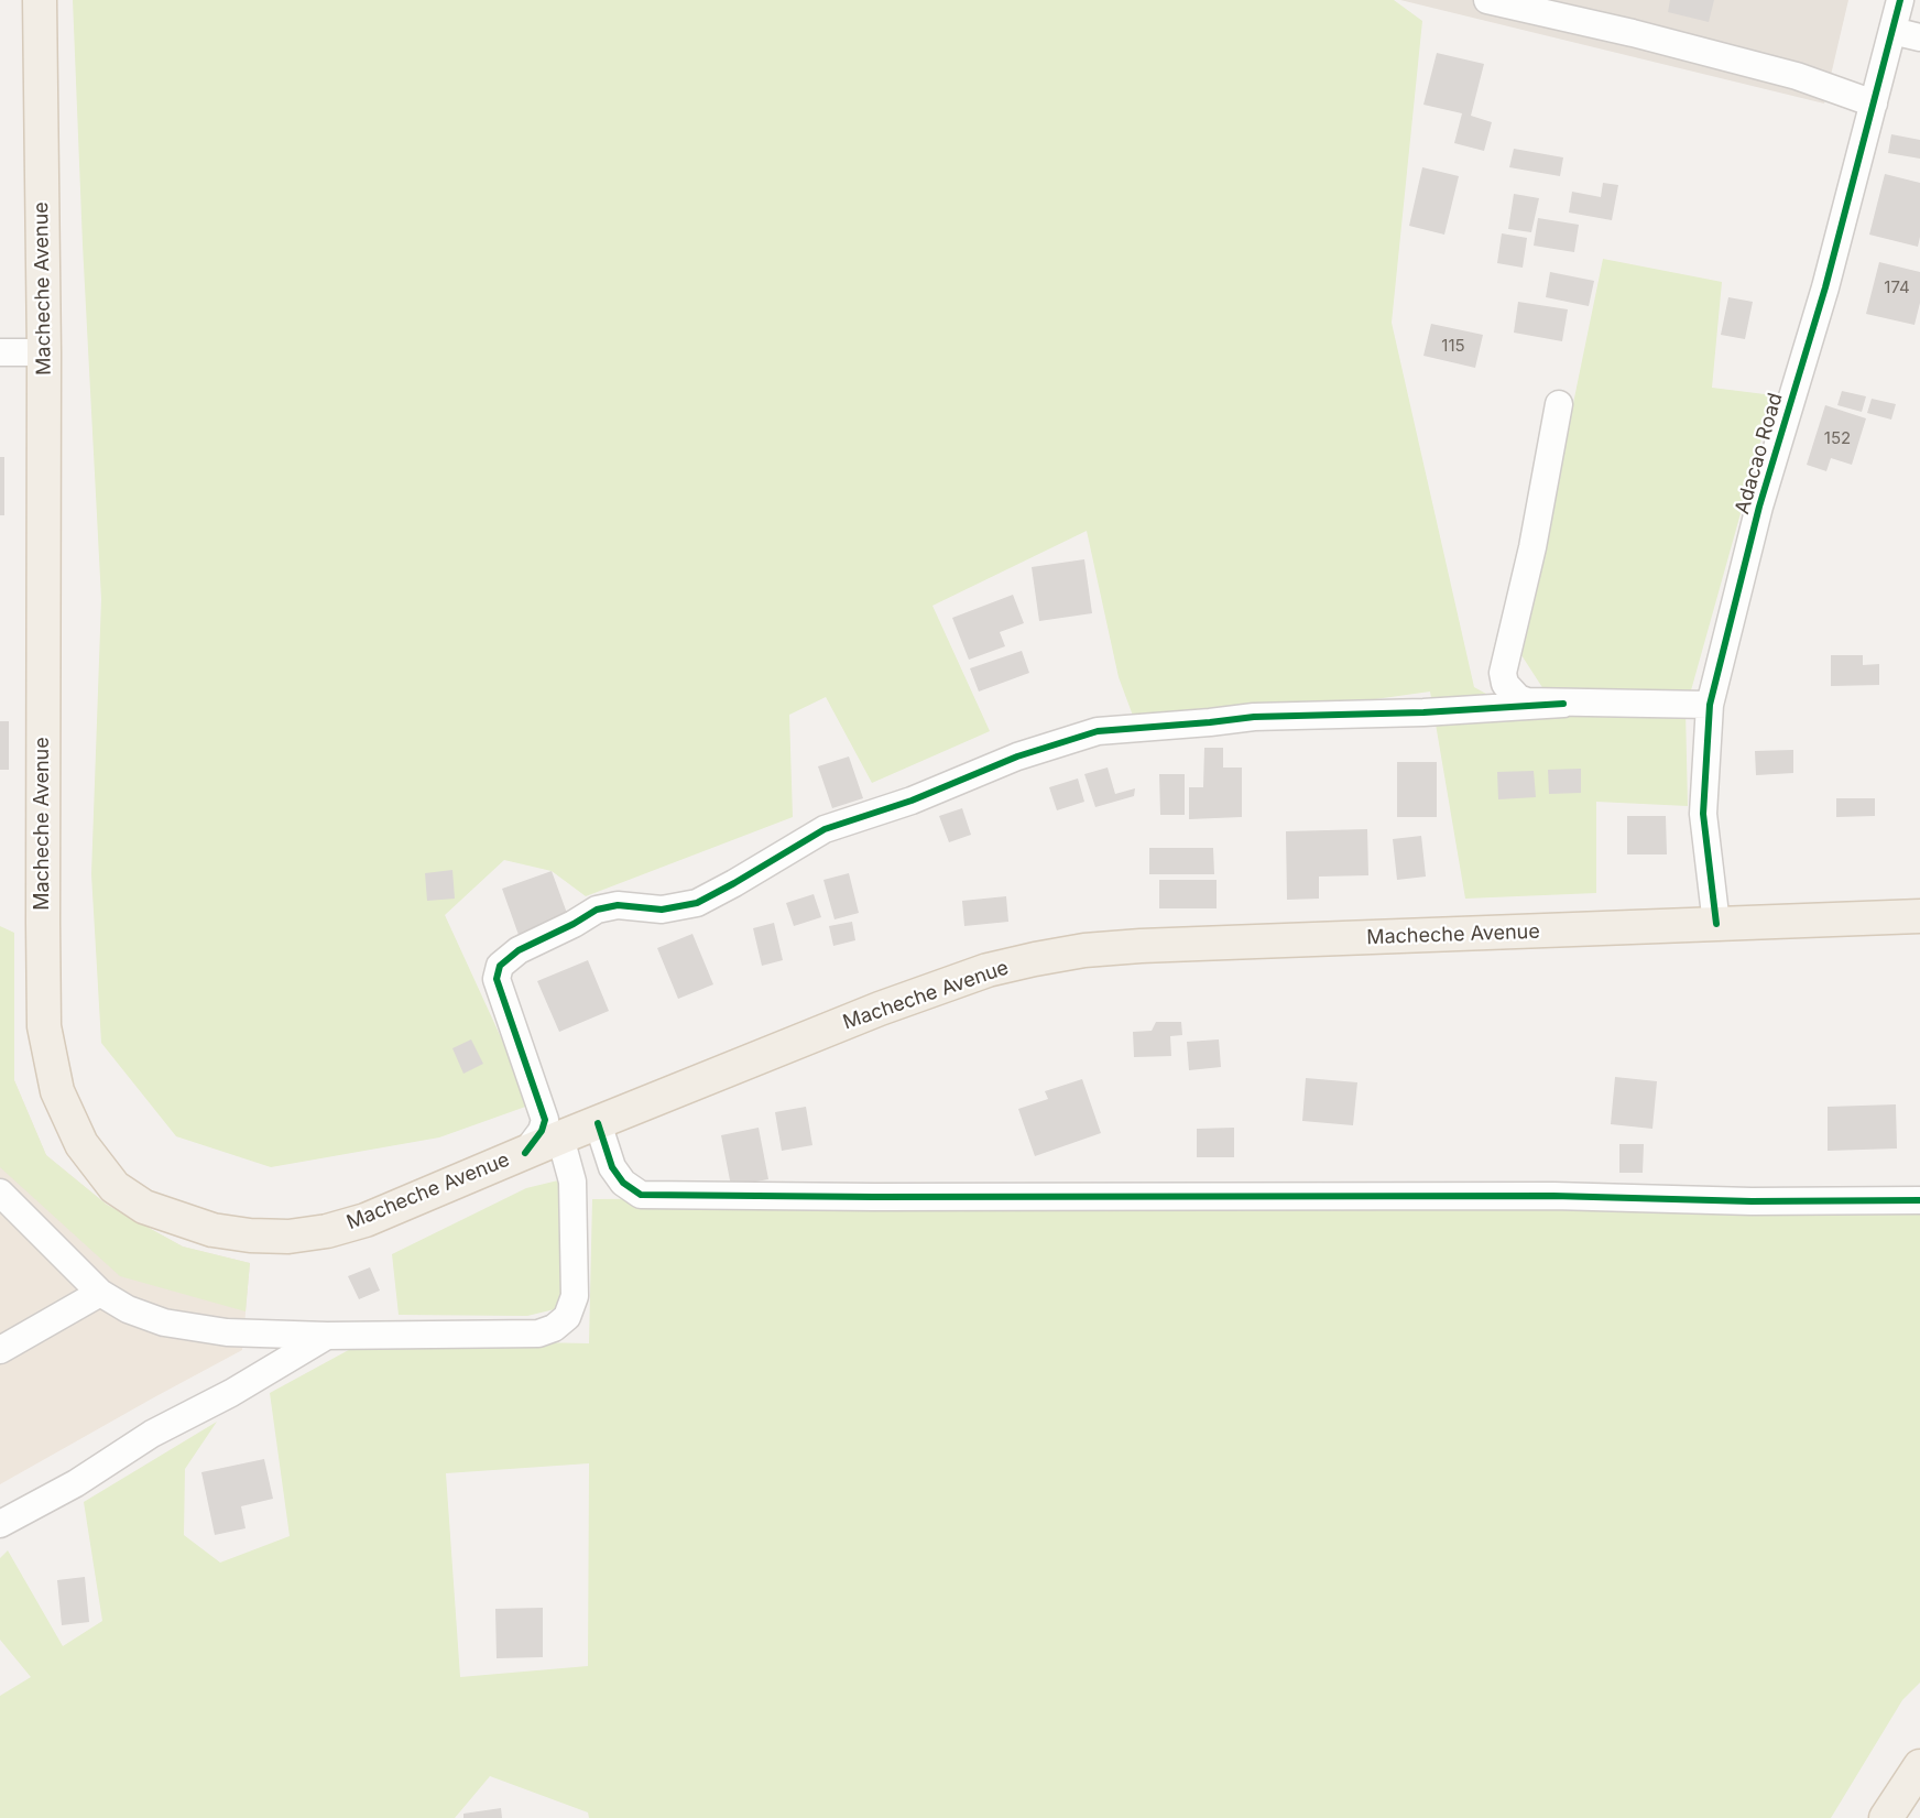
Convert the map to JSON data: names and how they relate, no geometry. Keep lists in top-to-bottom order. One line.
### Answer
{"streets":{"main road":["Macheche Avenue"],"street":["Adacao Road"]},"crossings":[["Macheche Avenue","Adacao Road"]],"house_numbers":["174","115","152"]}
